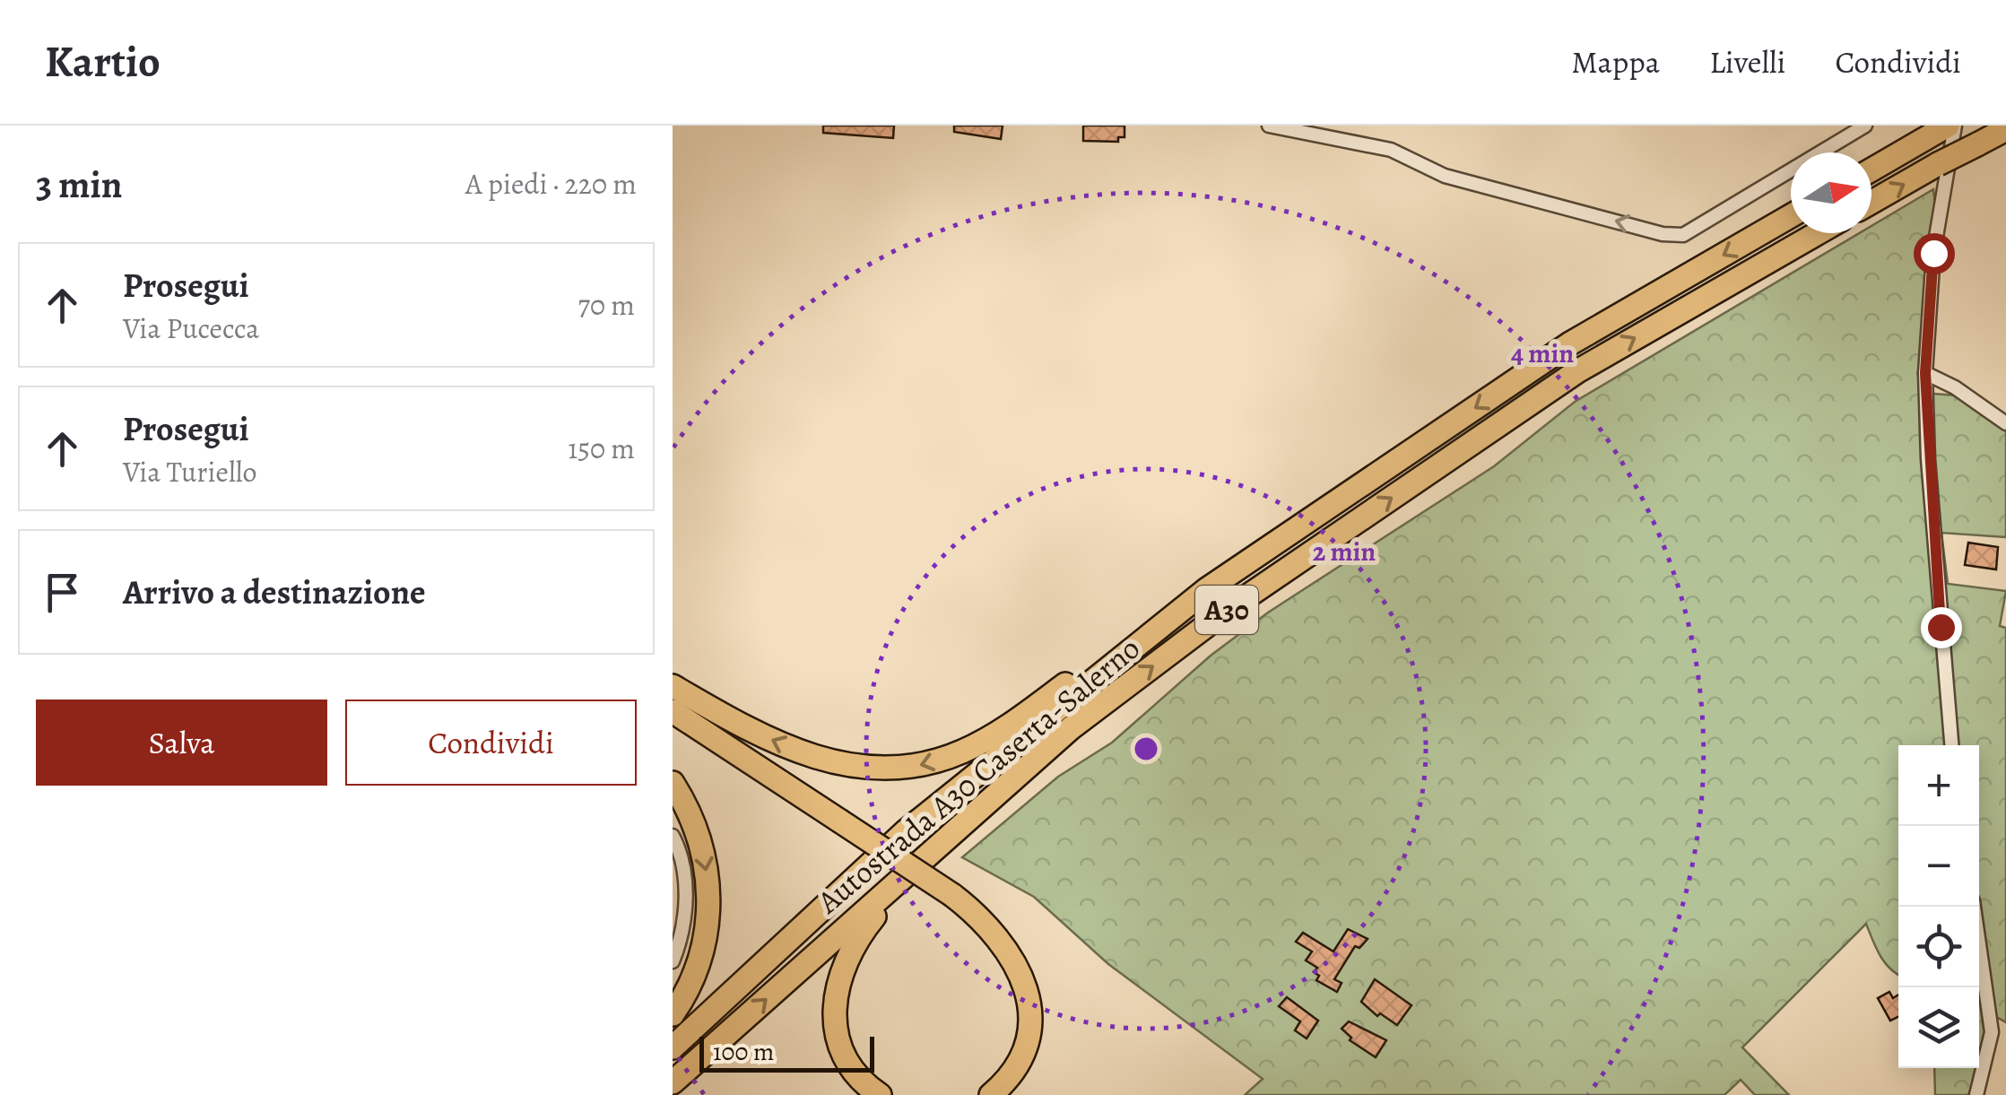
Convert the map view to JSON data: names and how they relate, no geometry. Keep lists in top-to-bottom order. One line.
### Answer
{"streets":{"highway":["A30","Autostrada A30 Caserta-Salerno"]},"scale_bar":"100 m","north":"right","page":{"header":"Kartio","nav":["Mappa","Livelli","Condividi"],"heading":["3 min","A piedi · 220 m"],"list":[["Prosegui","Via Pucecca","70 m"],["Prosegui","Via Turiello","150 m"],"Arrivo a destinazione"],"buttons":["Salva","Condividi"],"map_buttons":["+","−"],"scale":"100 m"},"rings":["4 min","2 min"]}
